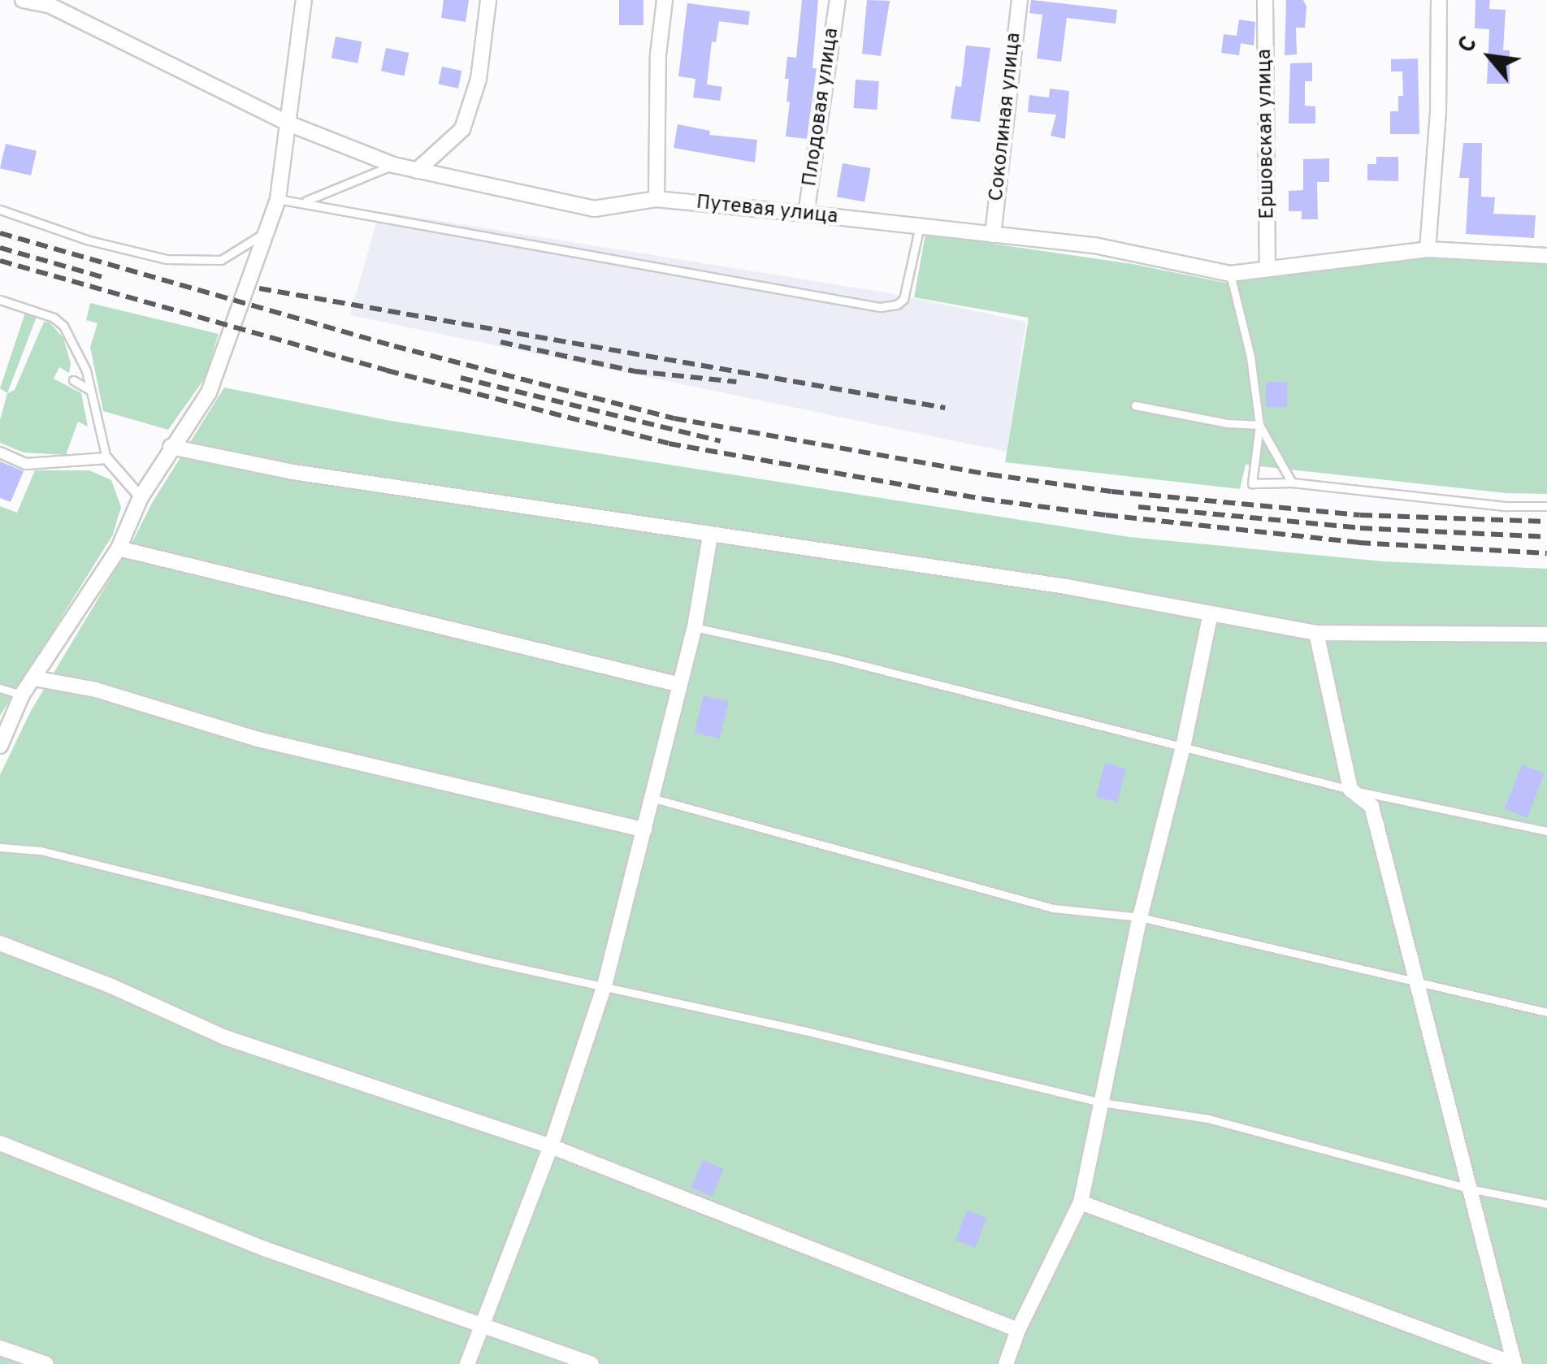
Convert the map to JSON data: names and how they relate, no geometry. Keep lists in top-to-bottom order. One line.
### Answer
{"streets":{"street":["Плодовая улица","Соколиная улица","Ершовская улица","Путевая улица"]},"crossings":[["Плодовая улица","Путевая улица"],["Соколиная улица","Путевая улица"],["Ершовская улица","Путевая улица"]],"north":"top left"}
